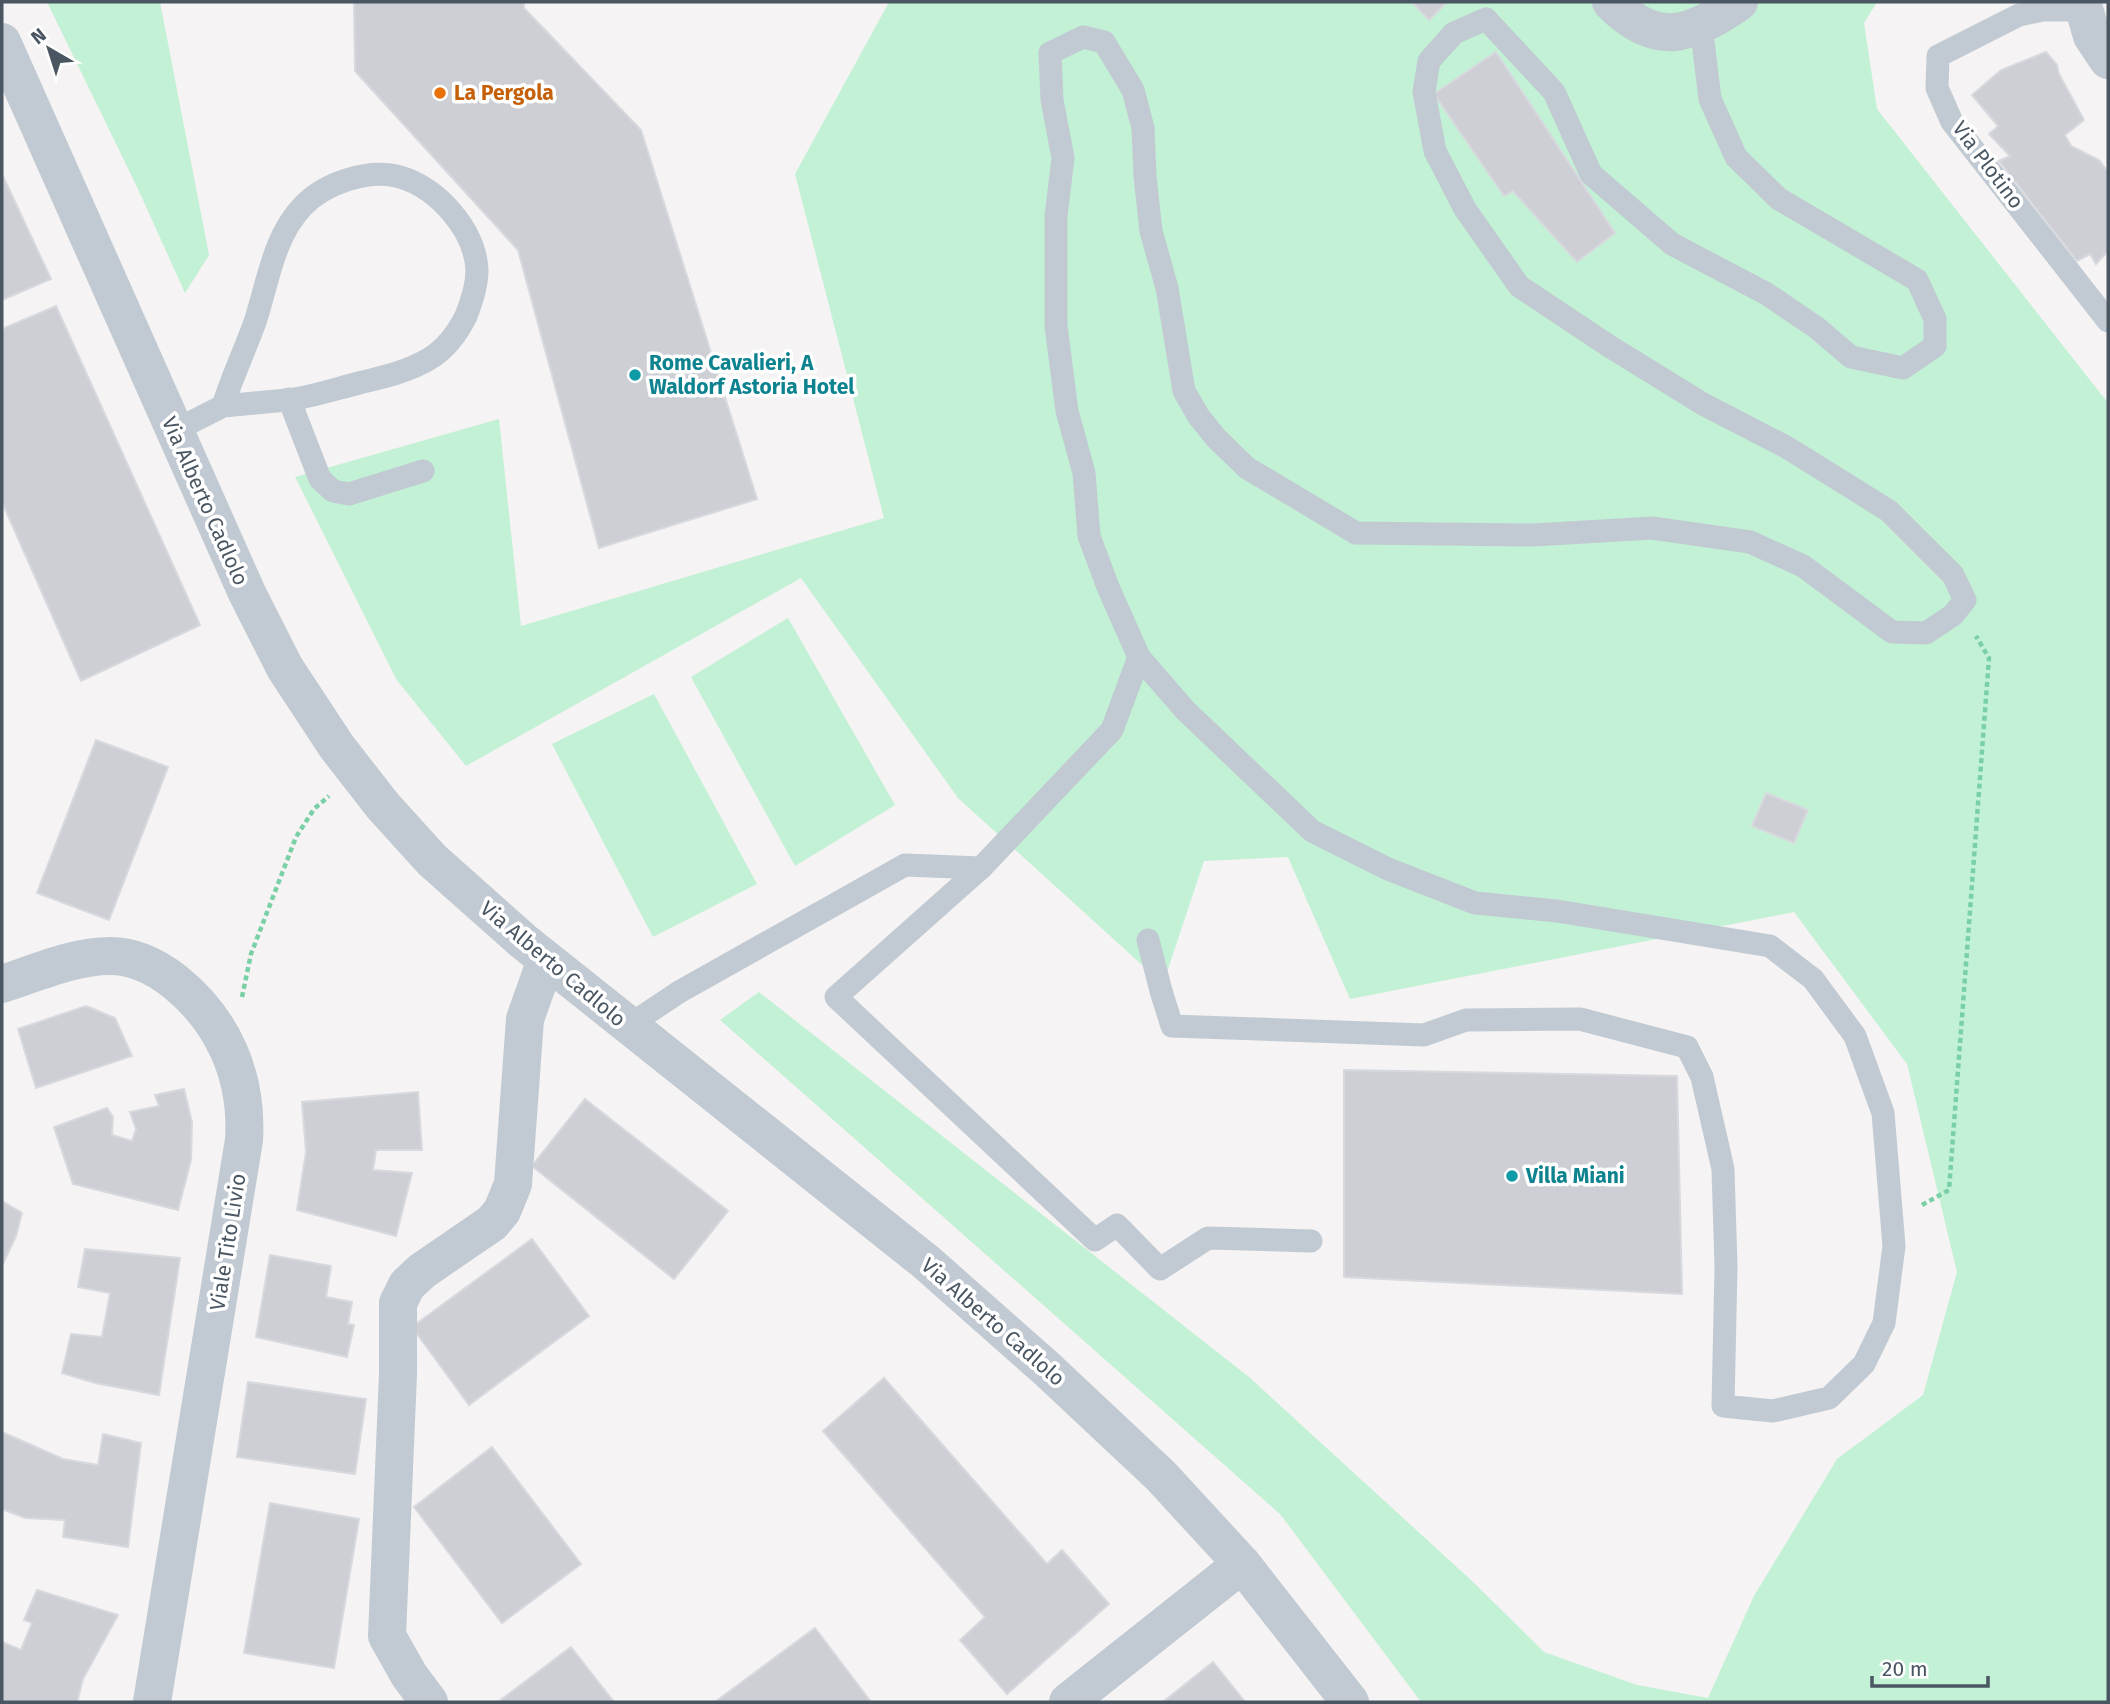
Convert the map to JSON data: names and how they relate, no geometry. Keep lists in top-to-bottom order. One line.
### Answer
{"streets":{"street":["Via Alberto Cadlolo","Viale Tito Livio"],"lane":["Via Plotino"]},"places":["La Pergola","Rome Cavalieri, A Waldorf Astoria Hotel","Villa Miani"],"scale_bar":"20 m","north":"top left"}
